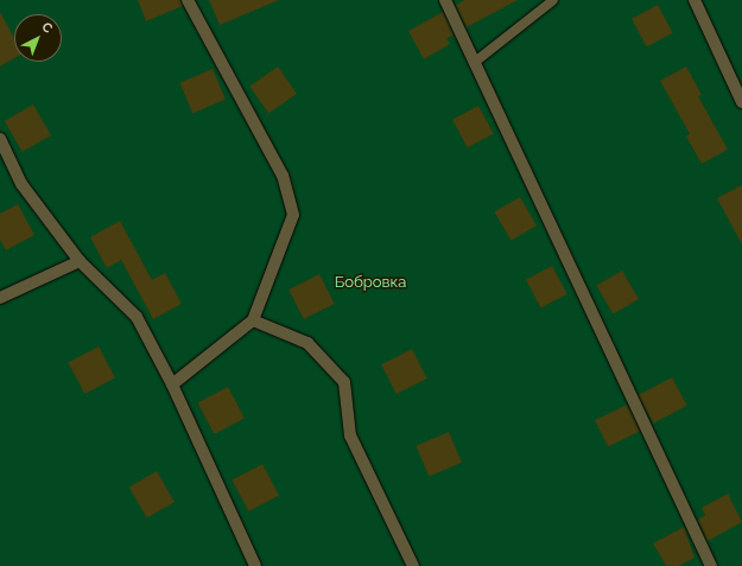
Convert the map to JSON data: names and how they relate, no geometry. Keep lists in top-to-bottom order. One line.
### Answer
{"parks":["Бобровка"],"north":"top right"}
